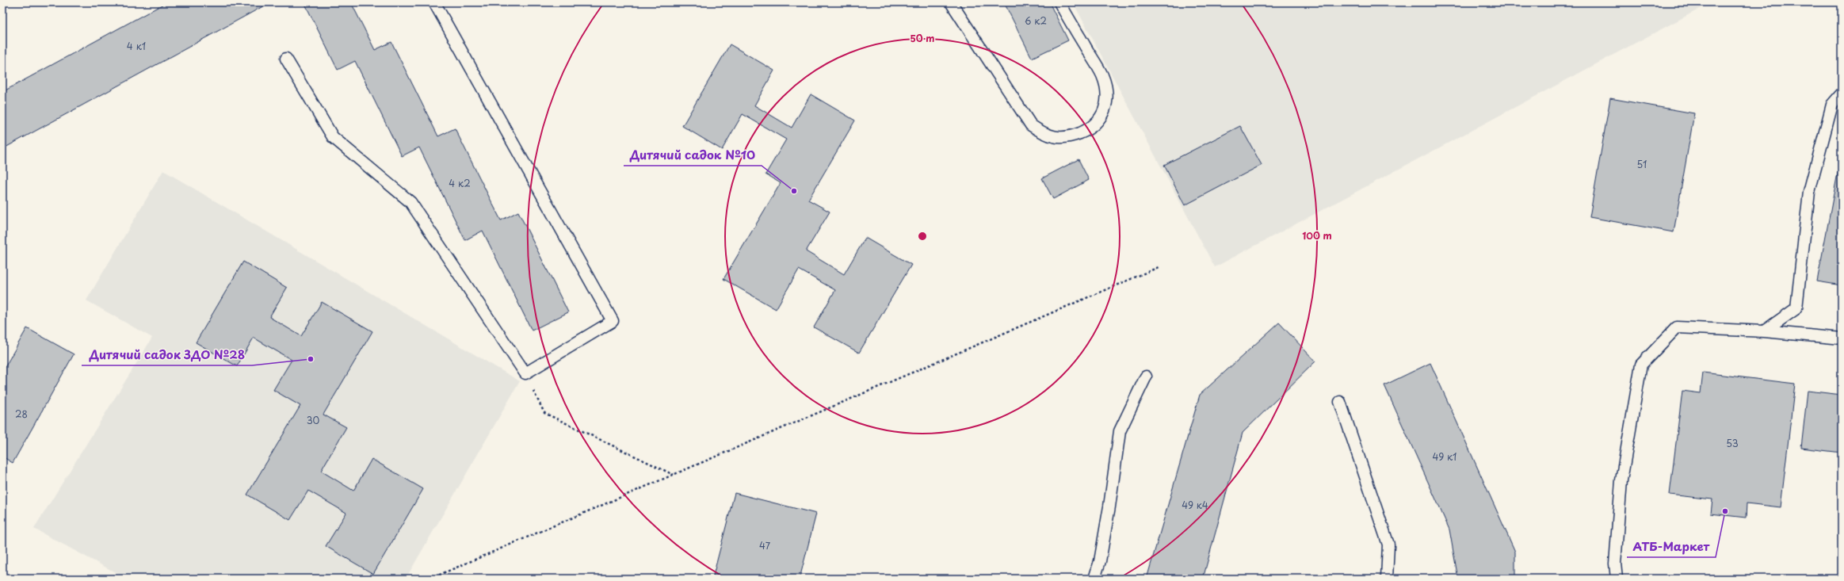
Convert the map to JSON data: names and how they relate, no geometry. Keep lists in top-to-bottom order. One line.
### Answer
{"places":["Дитячий садок №10","Дитячий садок ЗДО №28","АТБ-Маркет"],"house_numbers":["6 к2","4 к1","51","4 к2","28","30","53","49 к1","49 к4","47"],"rings":["50 m","100 m"]}
